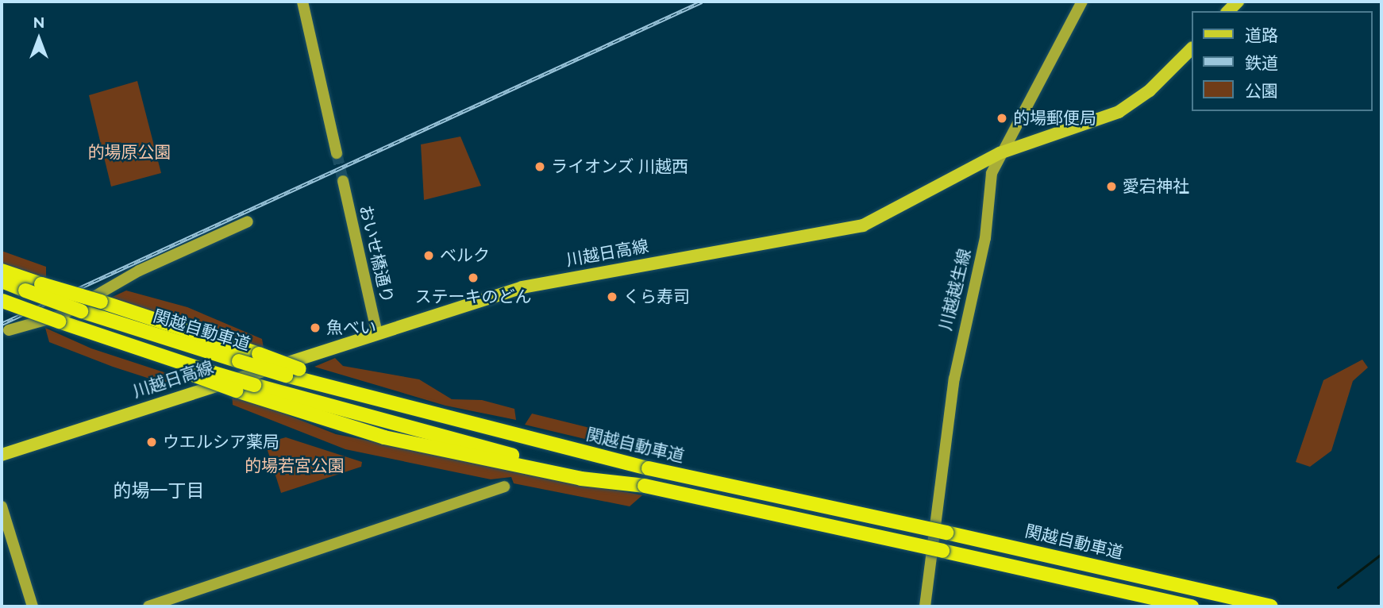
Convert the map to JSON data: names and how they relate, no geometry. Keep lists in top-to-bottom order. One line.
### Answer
{"streets":{"highway":["関越自動車道"],"main road":["川越日高線"],"street":["おいせ橋通り","川越越生線"]},"crossings":[["川越日高線","おいせ橋通り"],["川越日高線","川越越生線"]],"districts":["的場一丁目"],"parks":["的場原公園","的場若宮公園"],"places":["的場郵便局","ライオンズ 川越西","愛宕神社","ベルク","ステーキのどん","くら寿司","魚べい","ウエルシア薬局"],"legend":["道路","鉄道","公園"],"north":"top"}
